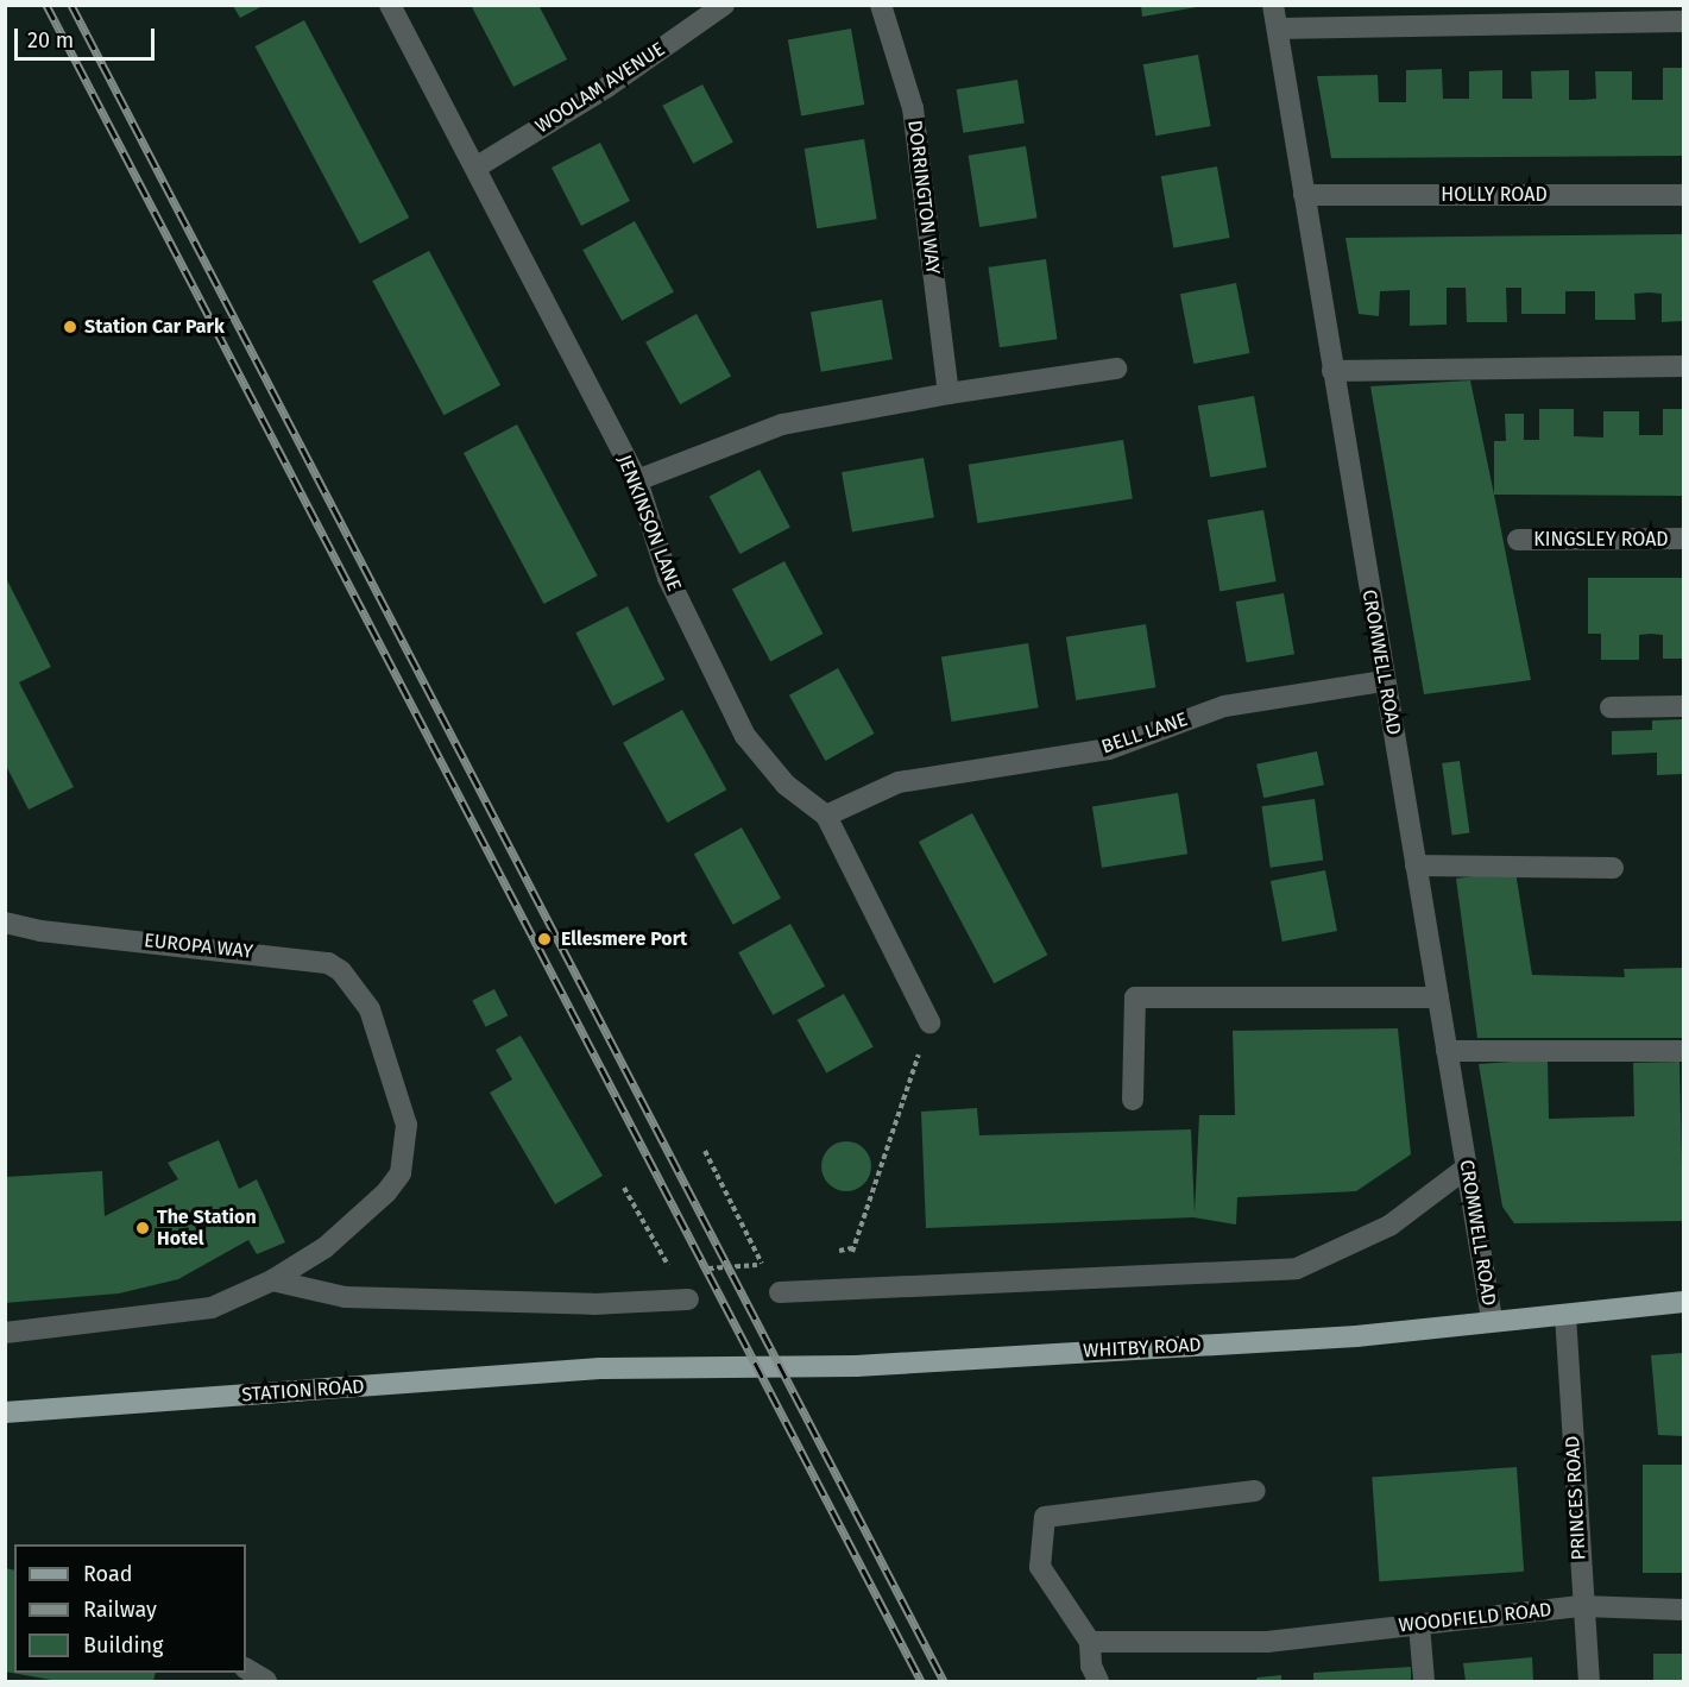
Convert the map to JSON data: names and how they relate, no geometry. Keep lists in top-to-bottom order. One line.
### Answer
{"streets":{"main road":["WHITBY ROAD","STATION ROAD"],"street":["WOOLAM AVENUE","HOLLY ROAD","DORRINGTON WAY","JENKINSON LANE","KINGSLEY ROAD","CROMWELL ROAD","BELL LANE","EUROPA WAY","PRINCES ROAD","WOODFIELD ROAD"]},"crossings":[["WOOLAM AVENUE","JENKINSON LANE"],["HOLLY ROAD","CROMWELL ROAD"],["JENKINSON LANE","BELL LANE"],["CROMWELL ROAD","BELL LANE"],["CROMWELL ROAD","WHITBY ROAD"],["WHITBY ROAD","STATION ROAD"],["WHITBY ROAD","PRINCES ROAD"],["PRINCES ROAD","WOODFIELD ROAD"]],"places":["Station Car Park","Ellesmere Port","The Station Hotel"],"legend":["Road","Railway","Building"],"scale_bar":"20 m"}
